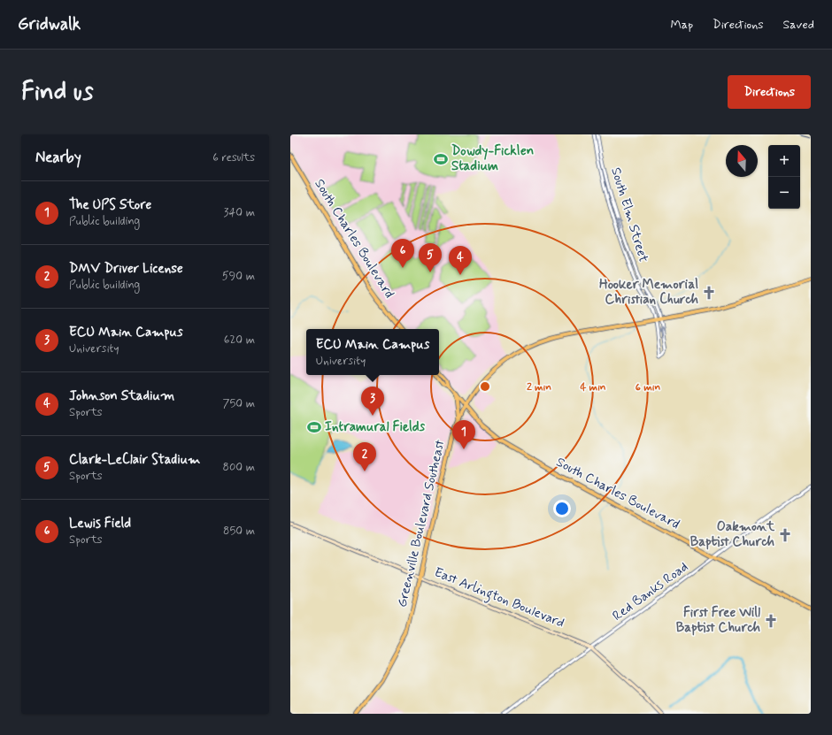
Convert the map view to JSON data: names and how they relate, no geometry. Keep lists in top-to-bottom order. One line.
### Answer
{"streets":{"main road":["South Charles Boulevard","Greenville Boulevard Southeast","East Arlington Boulevard"],"street":["South Elm Street","Red Banks Road"]},"crossings":[["South Elm Street","Greenville Boulevard Southeast"],["South Charles Boulevard","Greenville Boulevard Southeast"],["South Charles Boulevard","Red Banks Road"],["Greenville Boulevard Southeast","East Arlington Boulevard"],["Red Banks Road","East Arlington Boulevard"]],"places":{"sports":["Dowdy-Ficklen Stadium","Intramural Fields"],"church":["Hooker Memorial Christian Church","Oakmont Baptist Church","First Free Will Baptist Church"]},"north":"top","page":{"header":"Gridwalk","nav":["Map","Directions","Saved"],"buttons":"Directions","title":"Find us","heading":["Nearby","6 results"],"map_buttons":["+","−"],"list":[{"mark":"1","name":"The UPS Store","note":"Public building","value":"340 m"},{"mark":"2","name":"DMV Driver License","note":"Public building","value":"590 m"},{"mark":"3","name":"ECU Main Campus","note":"University","value":"620 m"},{"mark":"4","name":"Johnson Stadium","note":"Sports","value":"750 m"},{"mark":"5","name":"Clark-LeClair Stadium","note":"Sports","value":"800 m"},{"mark":"6","name":"Lewis Field","note":"Sports","value":"850 m"}],"pins":["6","5","4","3","1","2"],"popup":["ECU Main Campus","University"]},"rings":["2 min","4 min","6 min"]}
